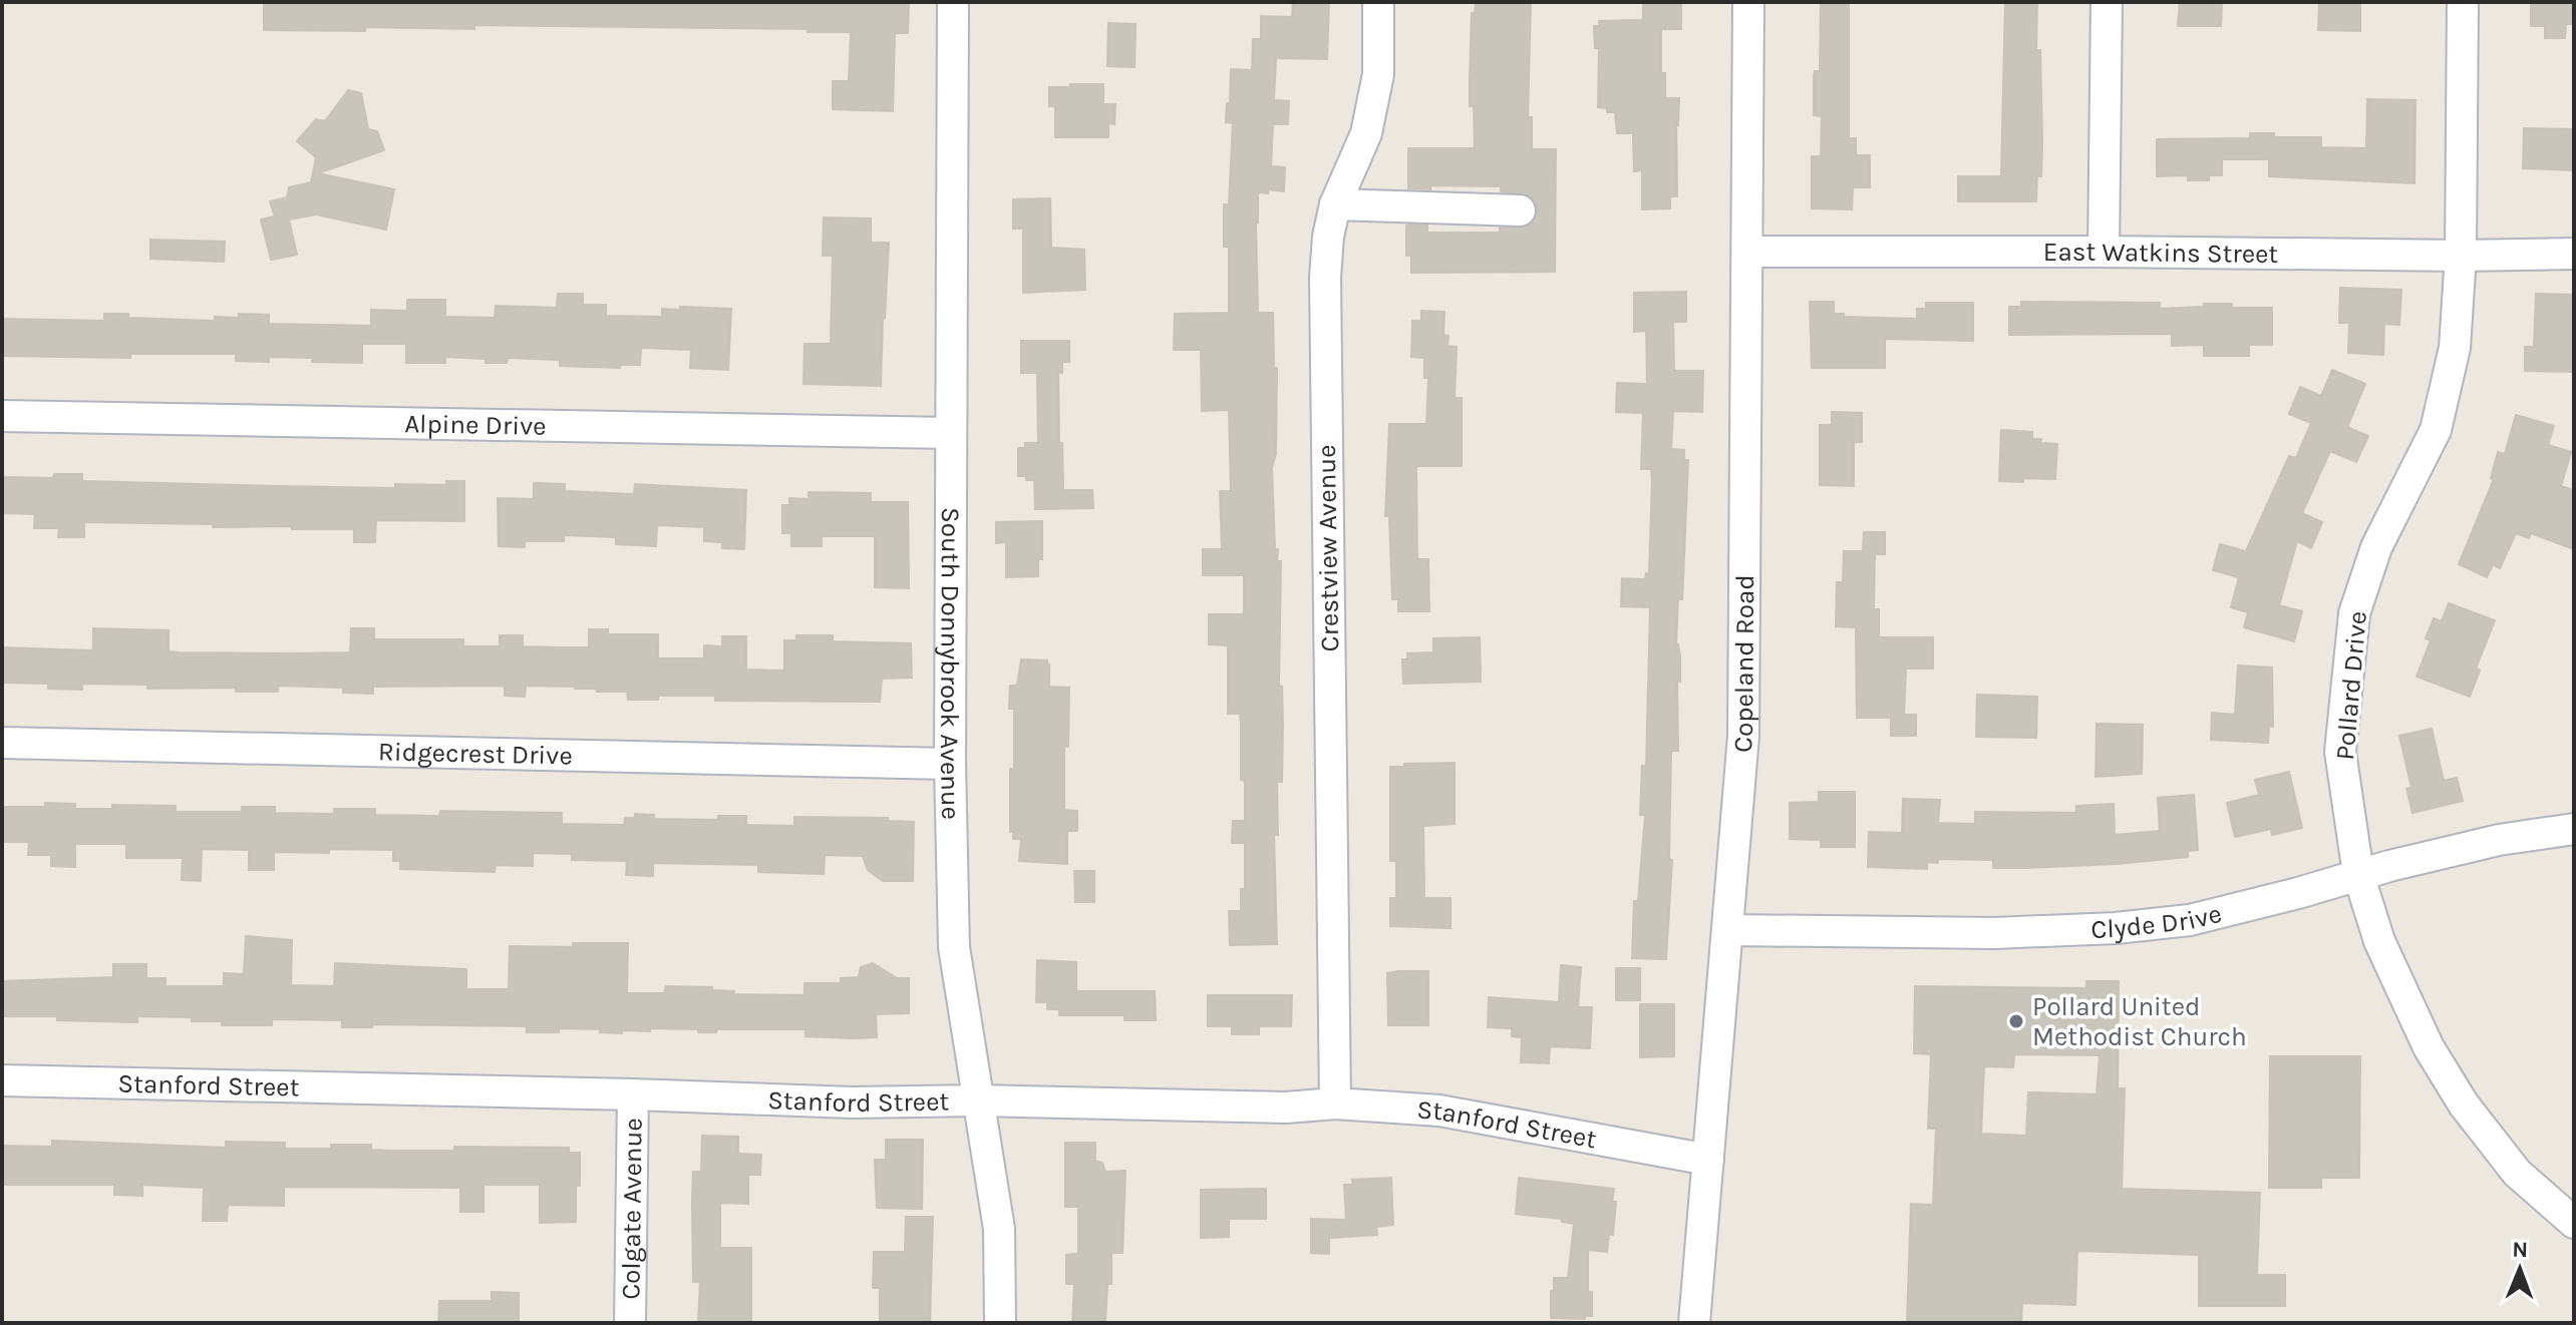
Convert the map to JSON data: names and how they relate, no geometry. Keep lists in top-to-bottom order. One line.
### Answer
{"streets":{"street":["East Watkins Street","Alpine Drive","Crestview Avenue","Copeland Road","South Donnybrook Avenue","Pollard Drive","Ridgecrest Drive","Clyde Drive","Stanford Street","Colgate Avenue"]},"crossings":[["East Watkins Street","Copeland Road"],["East Watkins Street","Pollard Drive"],["Alpine Drive","South Donnybrook Avenue"],["Crestview Avenue","Stanford Street"],["Copeland Road","Clyde Drive"],["Copeland Road","Stanford Street"],["South Donnybrook Avenue","Ridgecrest Drive"],["South Donnybrook Avenue","Stanford Street"],["Pollard Drive","Clyde Drive"],["Stanford Street","Colgate Avenue"]],"places":["Pollard United Methodist Church"],"north":"top"}
